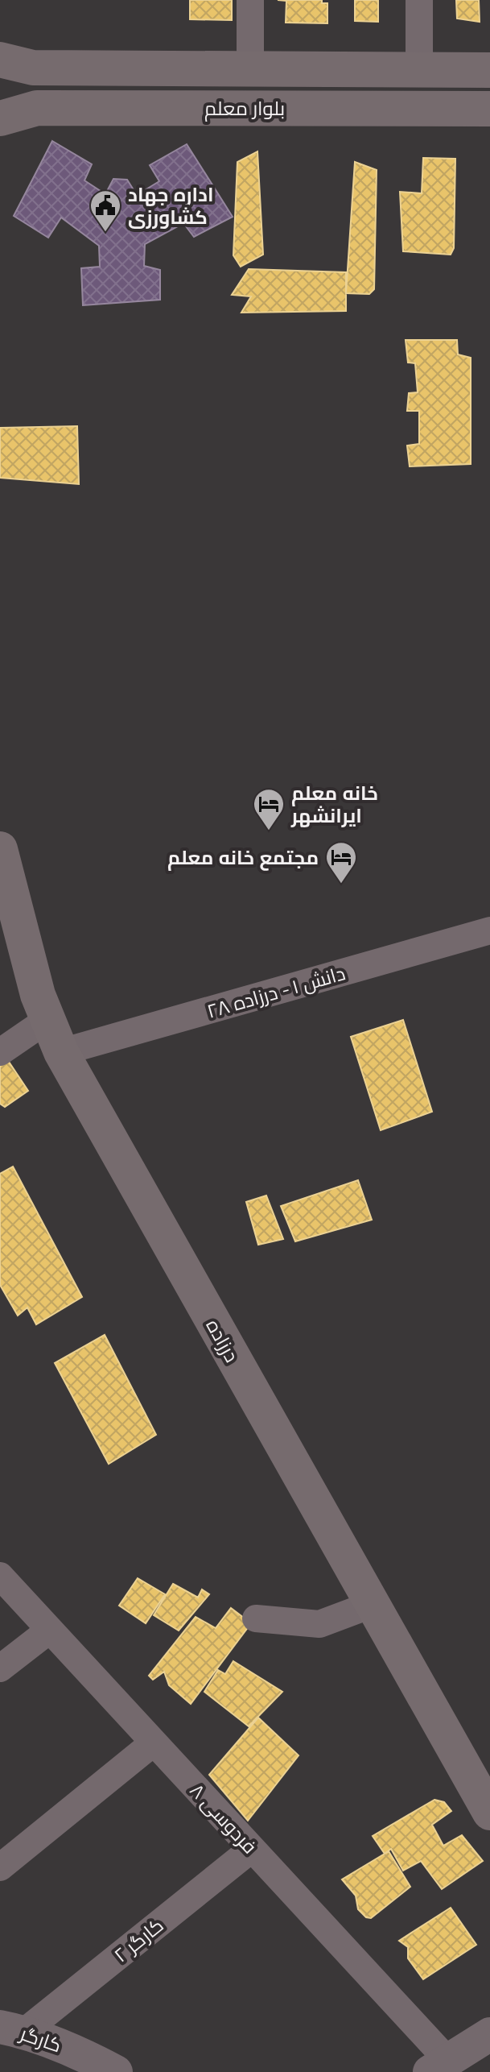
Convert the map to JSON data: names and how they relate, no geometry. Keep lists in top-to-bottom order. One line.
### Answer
{"streets":{"main road":["بلوار معلم","درزاده"],"street":["دانش ۱ - درزاده ۲۸","فردوسی ۸","کارگر ۲","کارگر"]},"crossings":[["دانش ۱ - درزاده ۲۸","درزاده"],["فردوسی ۸","کارگر ۲"],["کارگر ۲","کارگر"]],"places":{"public building":["اداره جهاد کشاورزی"],"hotel":["خانه معلم ایرانشهر","مجتمع خانه معلم"]}}
